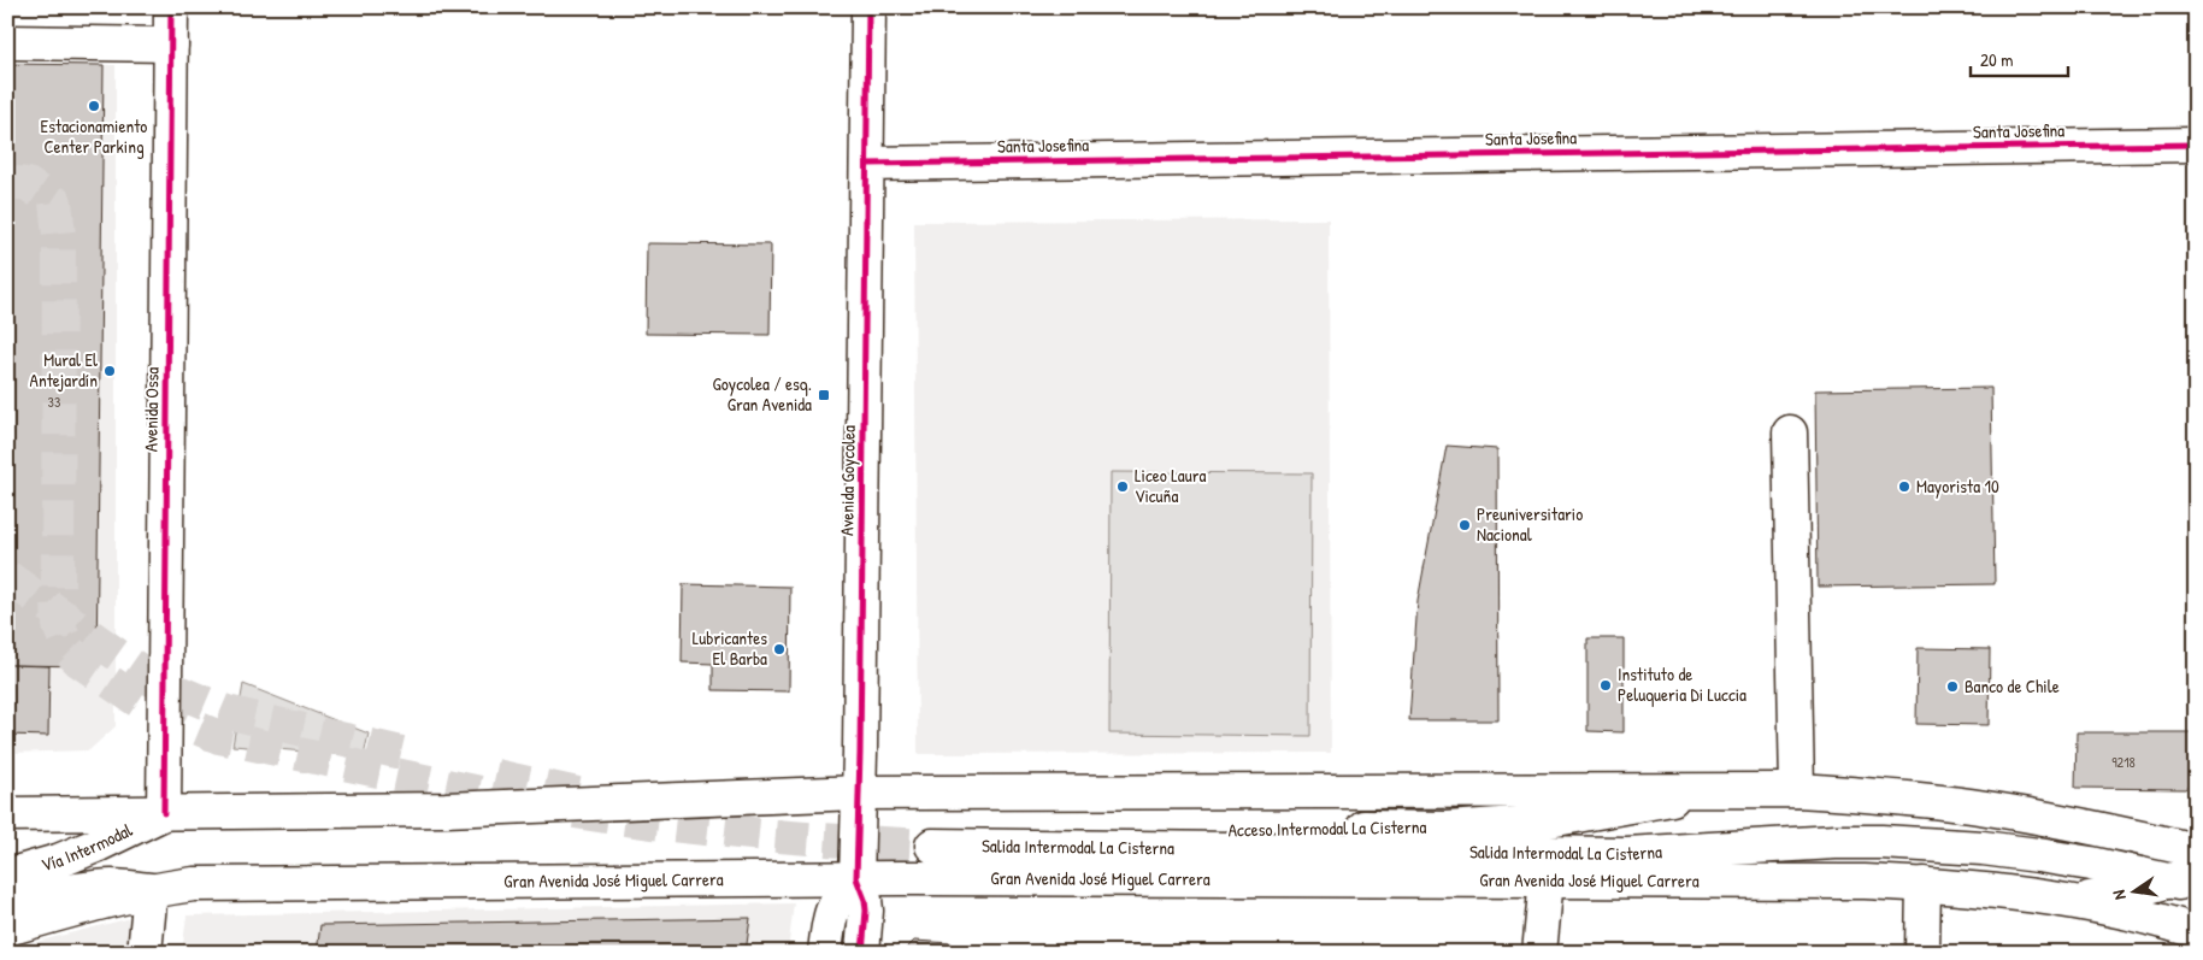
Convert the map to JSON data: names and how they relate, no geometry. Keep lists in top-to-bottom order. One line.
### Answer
{"streets":{"main road":["Santa Josefina","Avenida Ossa","Avenida Goycolea","Acceso Intermodal La Cisterna","Vía Intermodal","Salida Intermodal La Cisterna","Gran Avenida José Miguel Carrera"]},"crossings":[["Santa Josefina","Avenida Goycolea"],["Avenida Ossa","Vía Intermodal"],["Avenida Goycolea","Gran Avenida José Miguel Carrera"],["Acceso Intermodal La Cisterna","Salida Intermodal La Cisterna"],["Vía Intermodal","Gran Avenida José Miguel Carrera"]],"places":{"other":["Estacionamiento Center Parking","Mural El Antejardín","Liceo Laura Vicuña","Mayorista 10","Preuniversitario Nacional","Lubricantes El Barba","Instituto de Peluqueria Di Luccia","Banco de Chile"],"transit":["Goycolea / esq. Gran Avenida"]},"house_numbers":["33","9218"],"scale_bar":"20 m","north":"left"}
